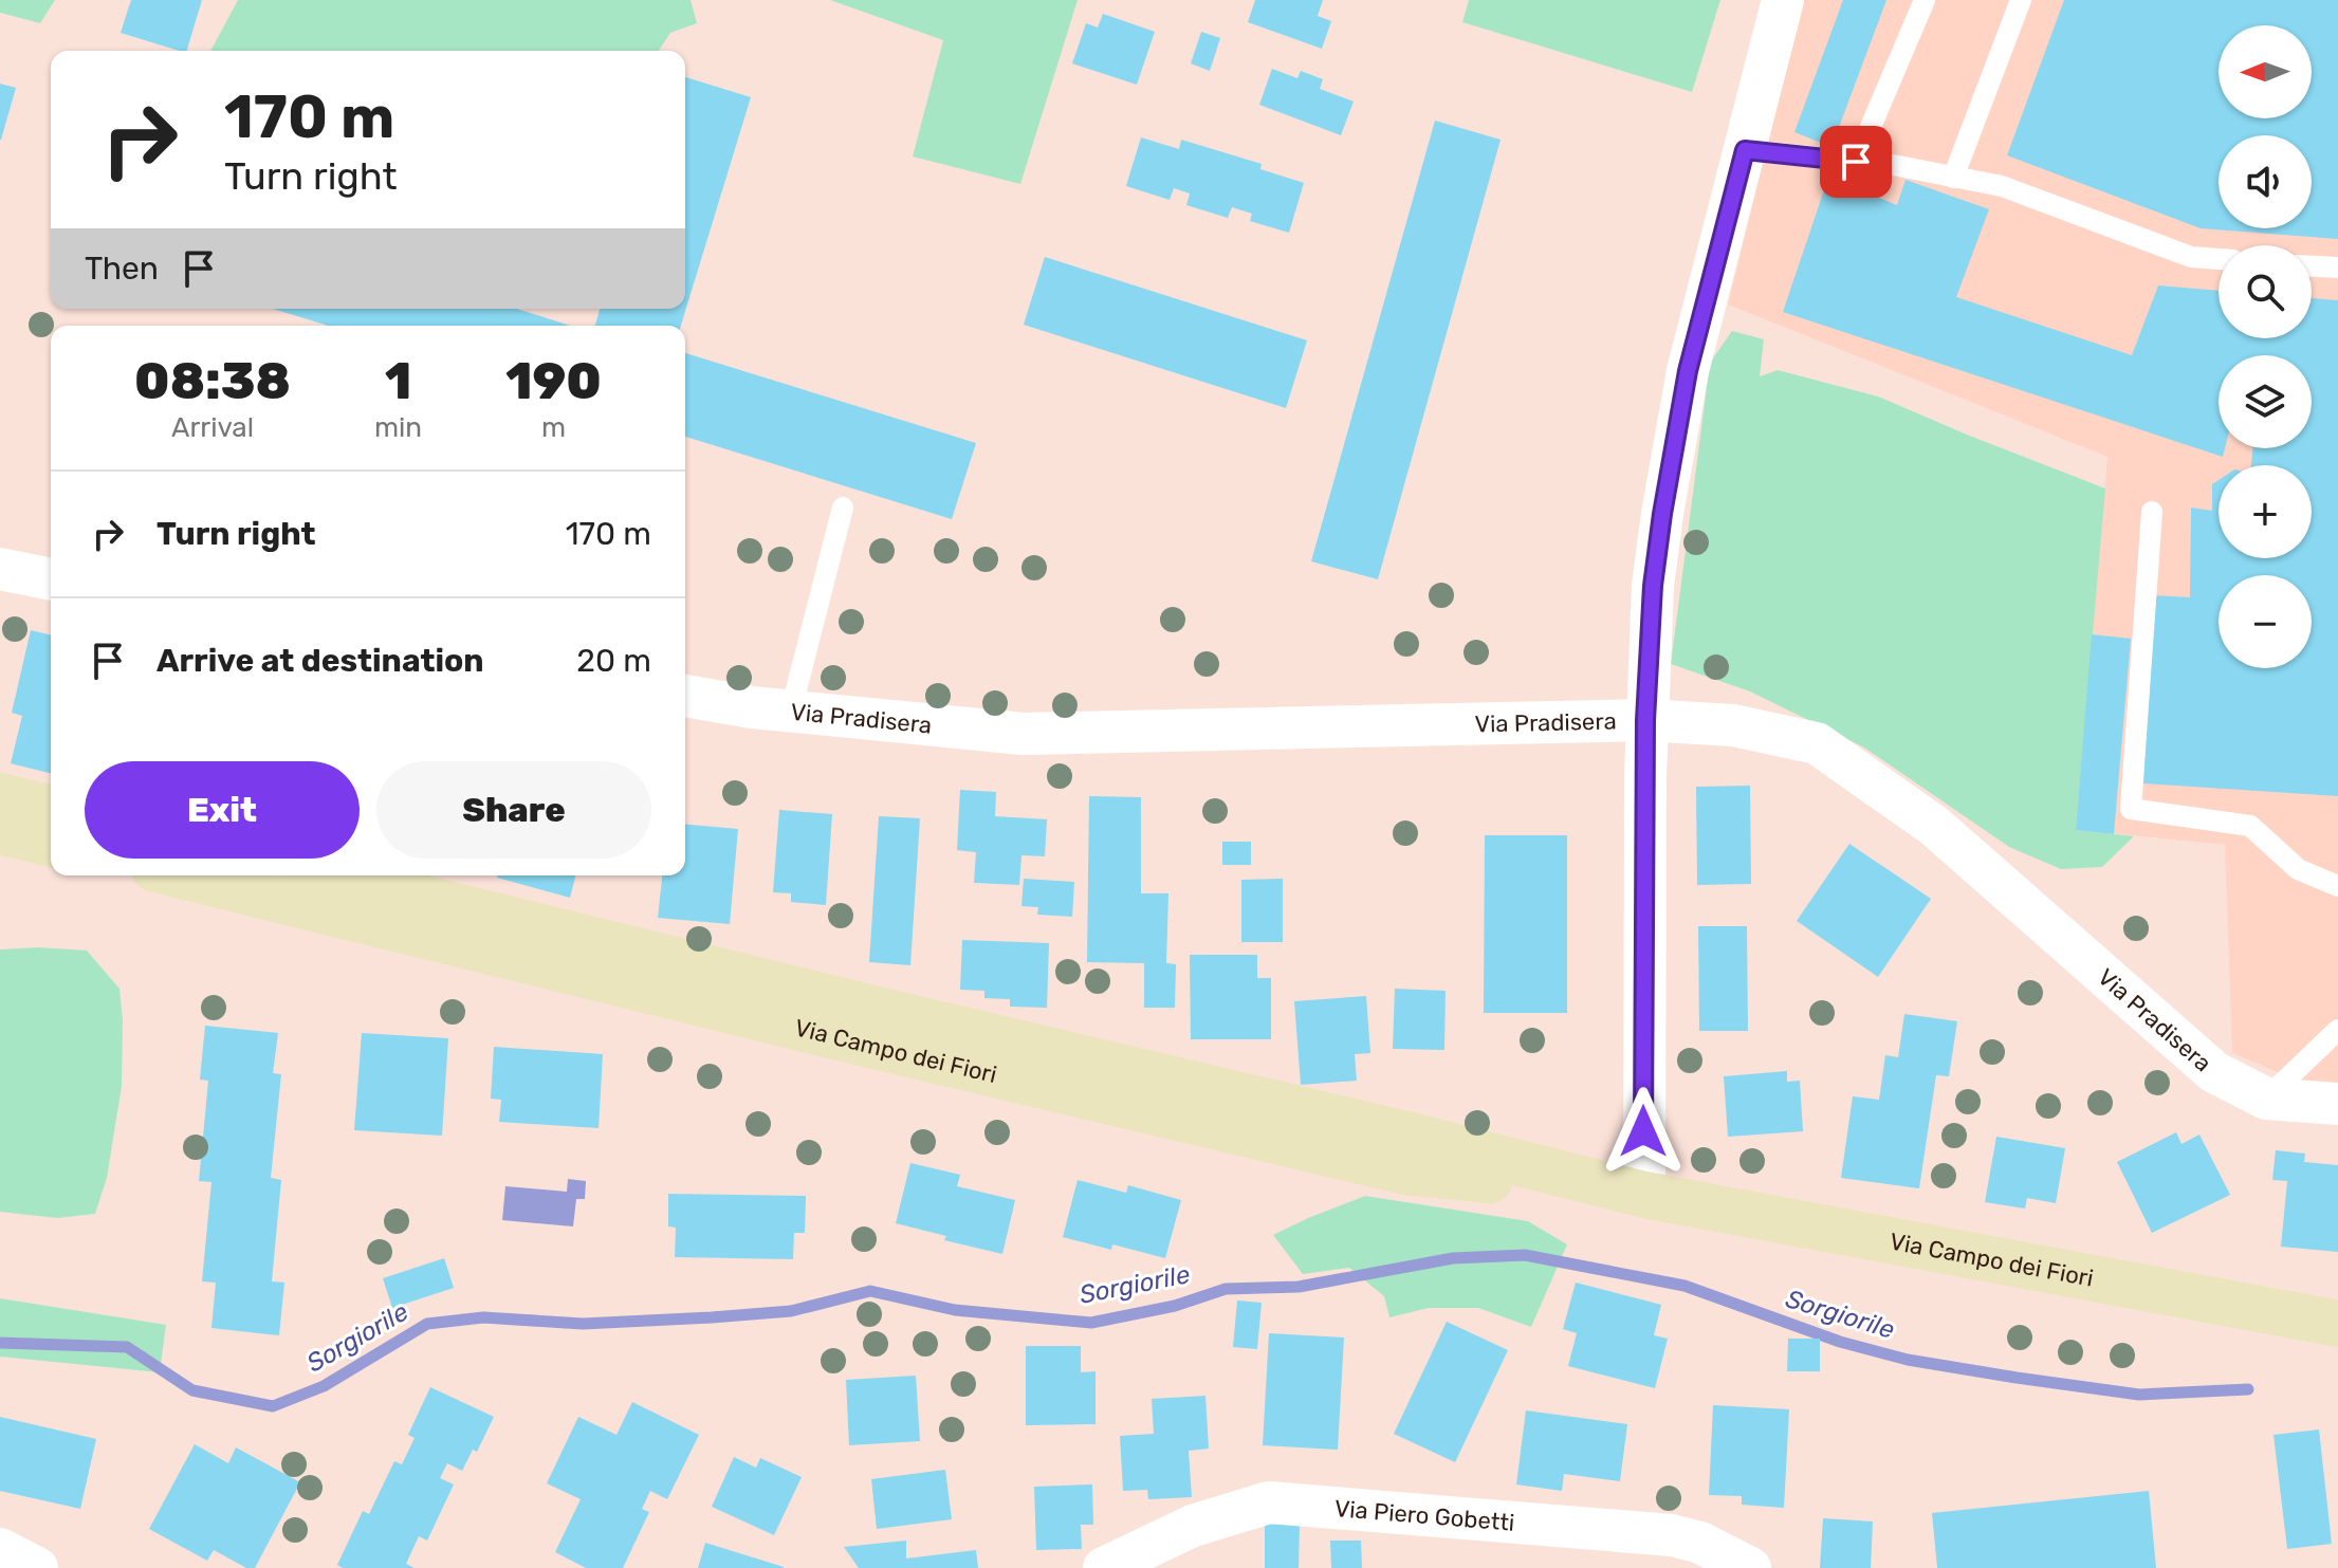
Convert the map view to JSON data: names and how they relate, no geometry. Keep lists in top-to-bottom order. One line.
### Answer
{"streets":{"street":["Via Pradisera","Via Campo dei Fiori","Via Piero Gobetti"]},"water":["Sorgiorile"],"north":"left","page":{"map_buttons":["+","−"],"turn":["170 m","Turn right"],"then":"Then","eta":["08:38","Arrival","1","min","190","m"],"list":[{"name":"Turn right","value":"170 m"},{"name":"Arrive at destination","value":"20 m"}],"buttons":["Exit","Share"]}}
